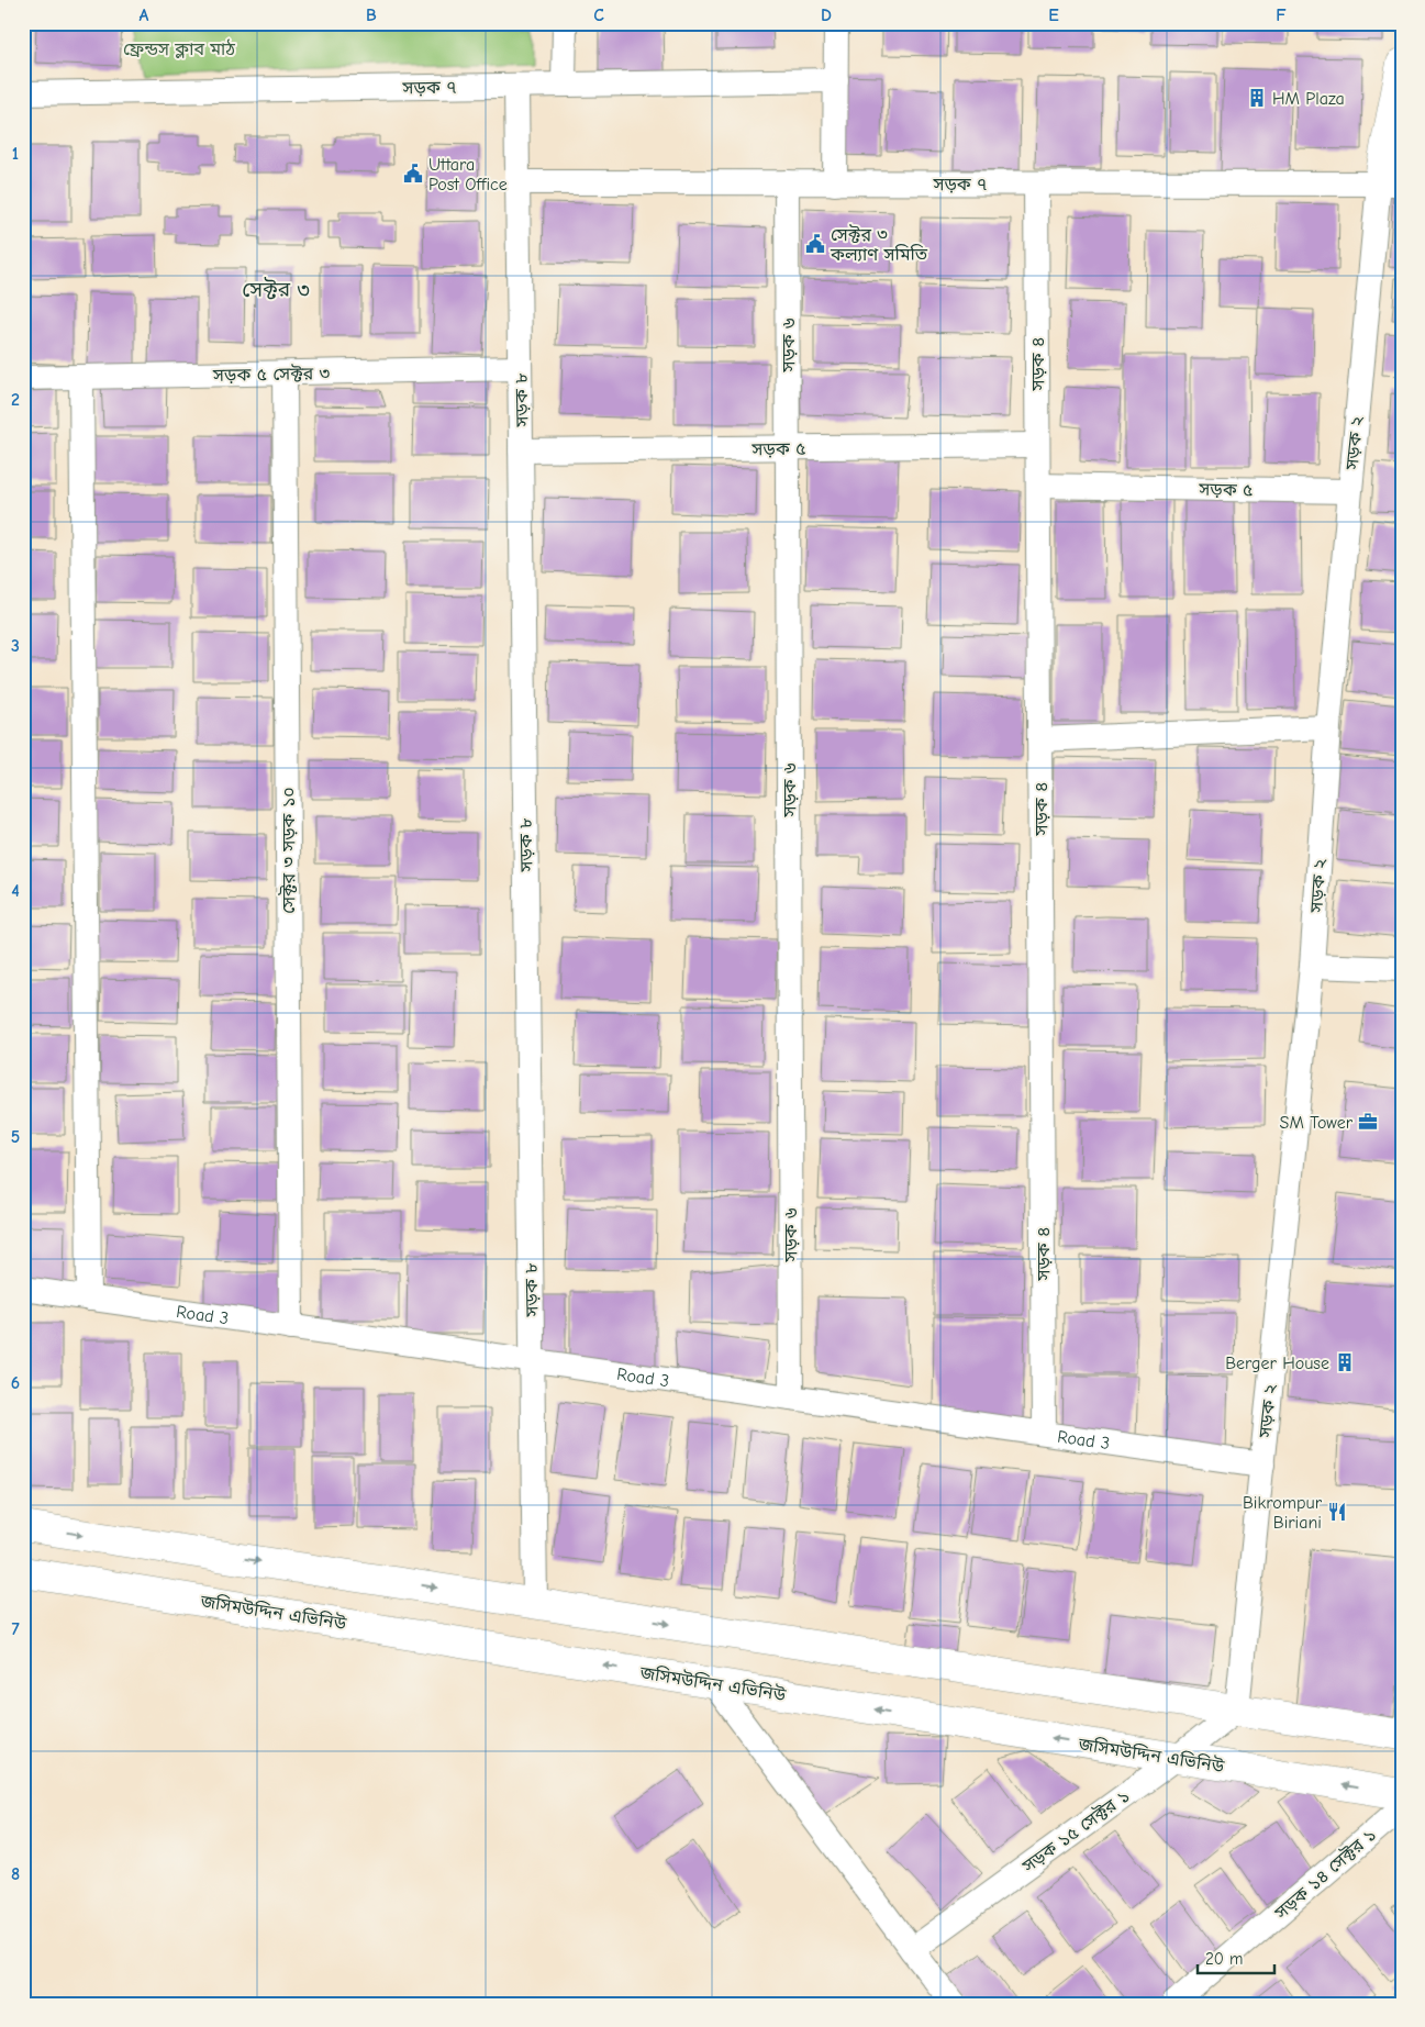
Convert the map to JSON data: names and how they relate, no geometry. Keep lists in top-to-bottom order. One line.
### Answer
{"streets":{"street":["সড়ক ৭","সড়ক ৬","সড়ক ৪","সড়ক ৫ সেক্টর ৩","সড়ক ৮","সড়ক ২","সড়ক ৫","সেক্টর ৩ সড়ক ১০","Road 3","জসিমউদ্দিন এভিনিউ","সড়ক ১৫ সেক্টর ১","সড়ক ১৪ সেক্টর ১"]},"crossings":[["সড়ক ৭","সড়ক ৬"],["সড়ক ৭","সড়ক ৪"],["সড়ক ৭","সড়ক ৮"],["সড়ক ৭","সড়ক ২"],["সড়ক ৬","সড়ক ৫"],["সড়ক ৬","Road 3"],["সড়ক ৪","সড়ক ৫"],["সড়ক ৪","Road 3"],["সড়ক ৫ সেক্টর ৩","সড়ক ৮"],["সড়ক ৫ সেক্টর ৩","সেক্টর ৩ সড়ক ১০"],["সড়ক ৮","সড়ক ৫"],["সড়ক ৮","Road 3"],["সড়ক ২","সড়ক ৫"],["সড়ক ২","Road 3"],["সড়ক ২","সড়ক ১৫ সেক্টর ১"],["সেক্টর ৩ সড়ক ১০","Road 3"],["জসিমউদ্দিন এভিনিউ","সড়ক ১৫ সেক্টর ১"]],"districts":["সেক্টর ৩"],"parks":["ফ্রেন্ডস ক্লাব মাঠ"],"places":{"building":["HM Plaza","Berger House"],"public building":["Uttara Post Office","সেক্টর ৩ কল্যাণ সমিতি"],"office":["SM Tower"],"restaurant":["Bikrompur Biriani"]},"scale_bar":"20 m","grid":{"columns":["A","B","C","D","E","F"],"rows":["1","2","3","4","5","6","7","8"]}}
